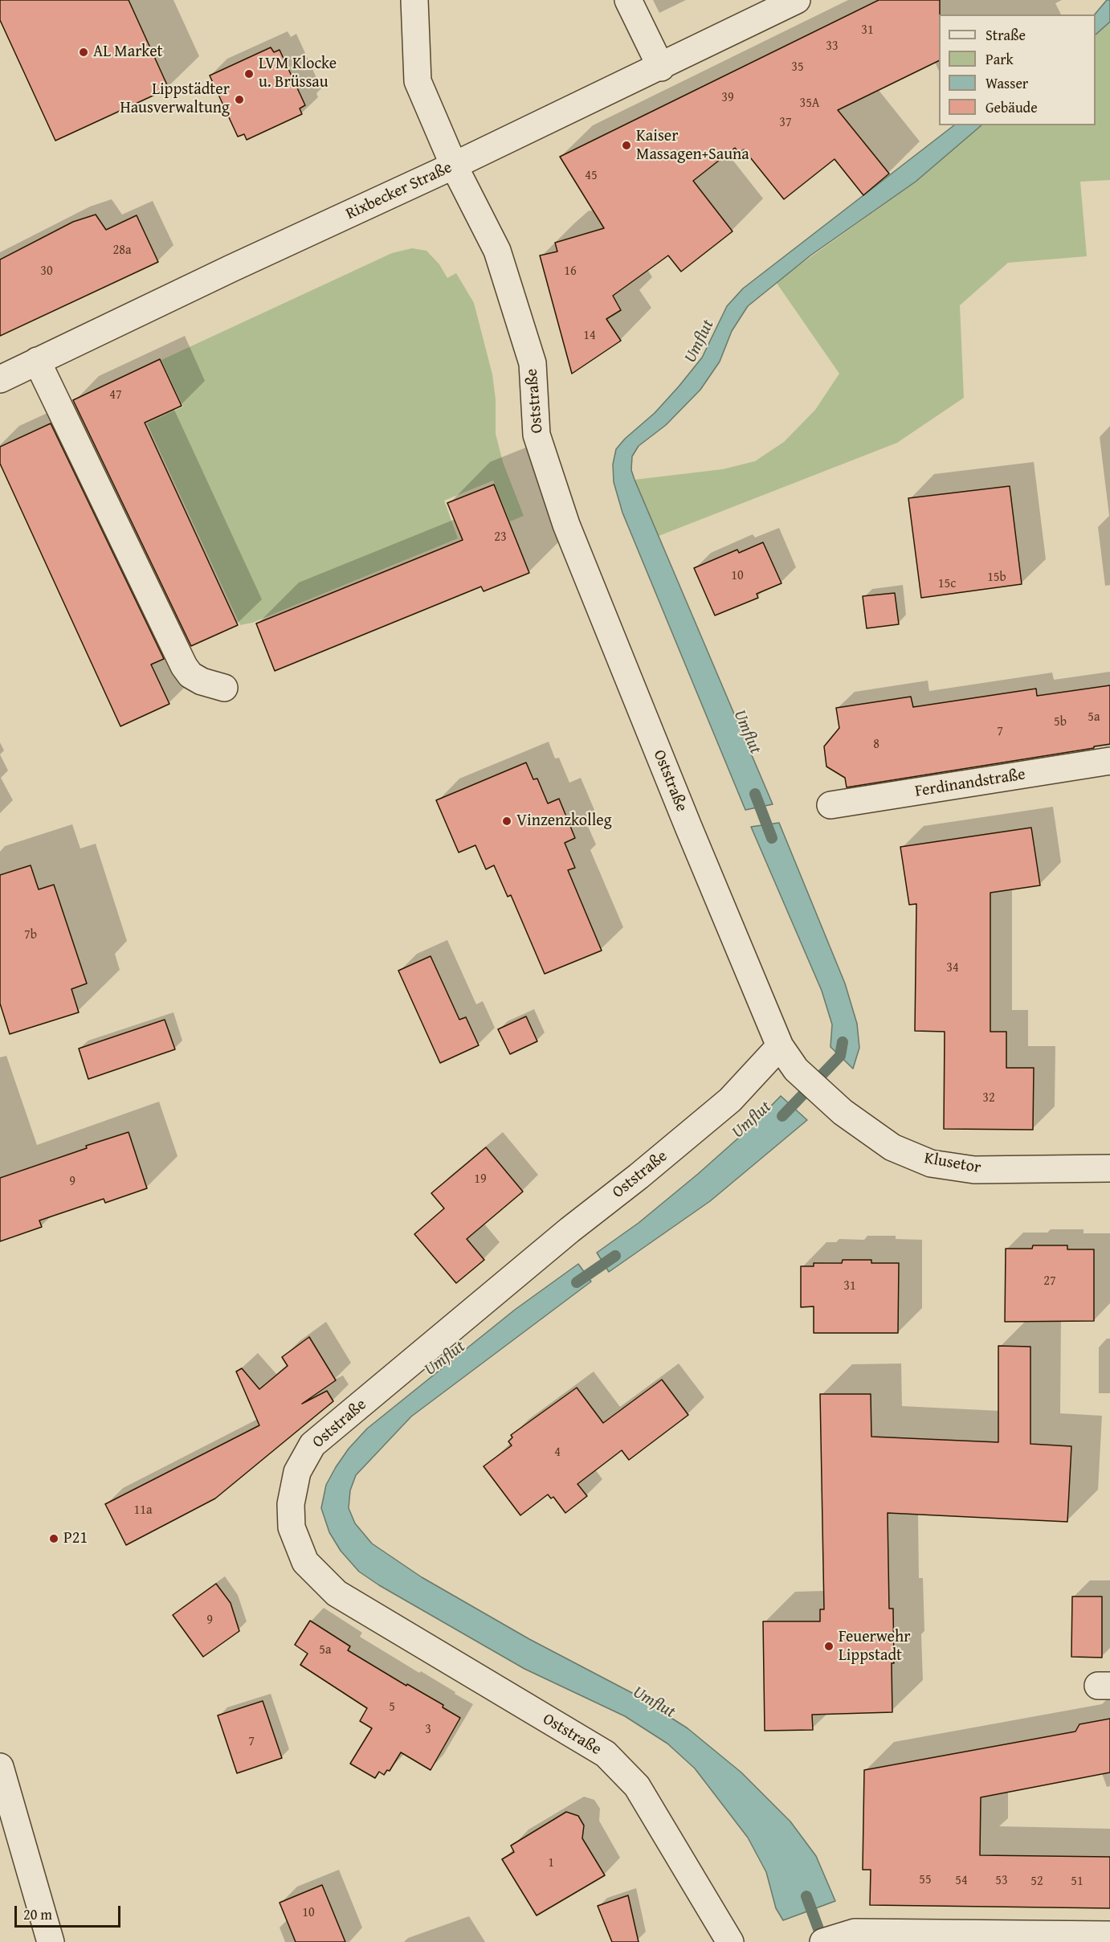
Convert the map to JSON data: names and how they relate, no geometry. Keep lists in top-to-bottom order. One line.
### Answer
{"streets":{"street":["Rixbecker Straße","Oststraße","Ferdinandstraße","Klusetor"]},"crossings":[["Rixbecker Straße","Oststraße"],["Oststraße","Klusetor"]],"water":["Umflut"],"places":["AL Market","LVM Klocke u. Brüssau","Lippstädter Hausverwaltung","Kaiser Massagen+Sauna","Vinzenzkolleg","P21","Feuerwehr Lippstadt"],"house_numbers":["31","33","35","39","35A","37","45","28a","30","16","14","47","23","10","15b","15c","5a","5b","7","8","7b","34","32","19","9","27","31","4","11a","9","5a","5","3","7","1","55","54","53","52","51","10"],"legend":["Straße","Park","Wasser","Gebäude"],"scale_bar":"20 m"}
